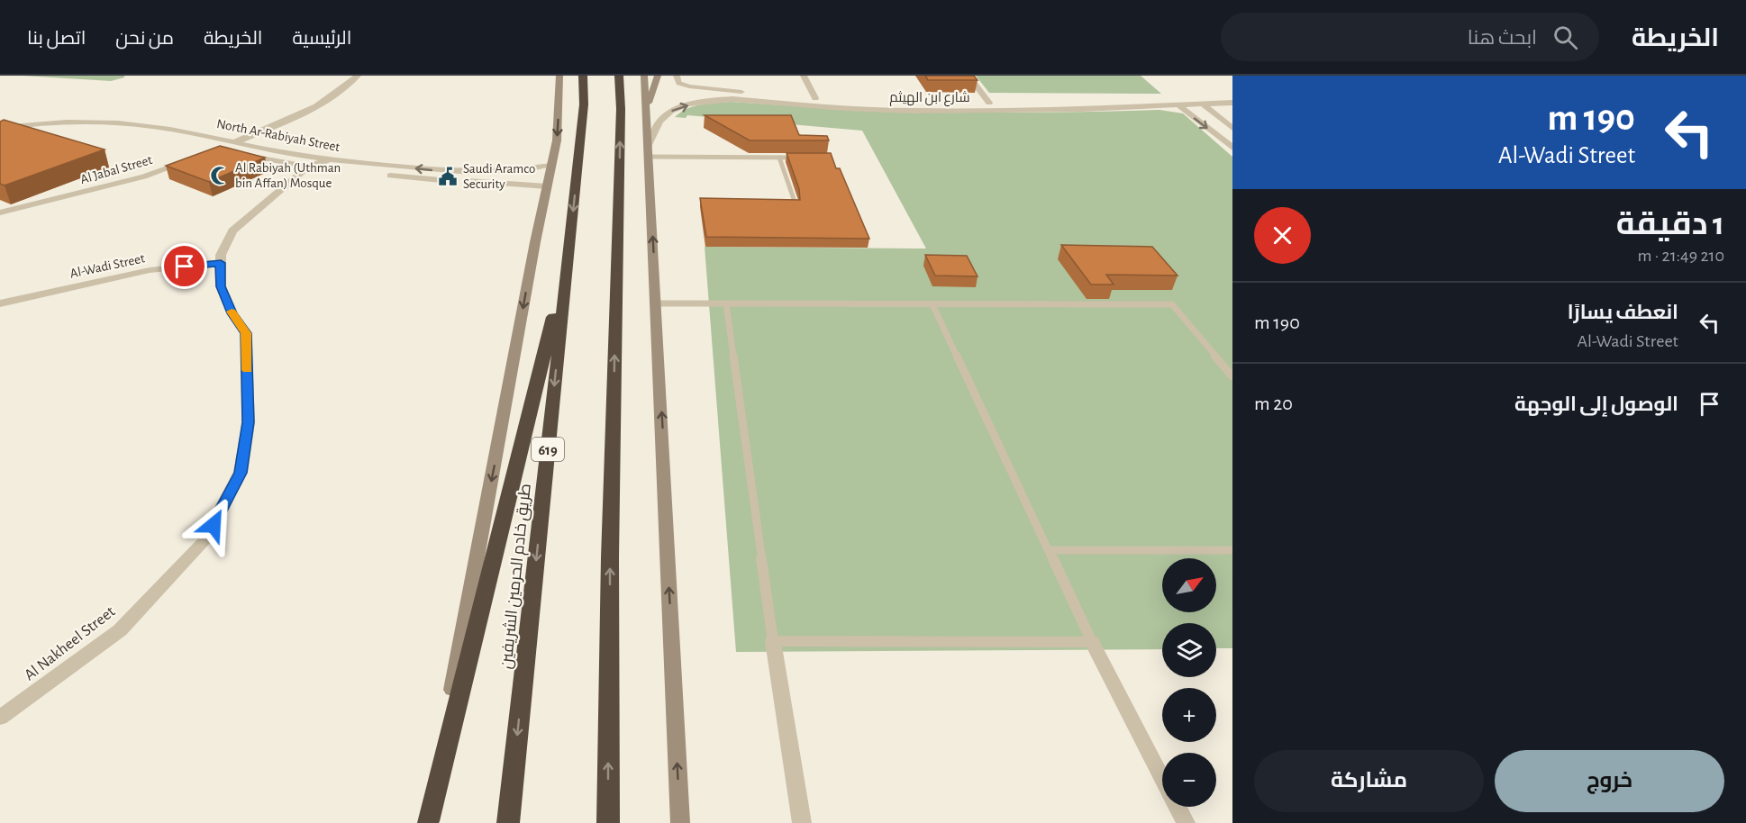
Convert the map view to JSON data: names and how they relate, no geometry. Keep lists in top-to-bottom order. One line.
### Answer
{"streets":{"highway":["619","طريق خادم الحرمين الشريفين"],"street":["شارع ابن الهيثم","North Ar-Rabiyah Street","Al Jabal Street","Al-Wadi Street","Al Nakheel Street"]},"crossings":[["North Ar-Rabiyah Street","Al Nakheel Street"],["Al-Wadi Street","Al Nakheel Street"]],"places":{"mosque":["Al Rabiyah (Uthman bin Affan) Mosque"],"public building":["Saudi Aramco Security"]},"north":"top right","page":{"header":"الخريطة","search":"ابحث هنا","nav":["الرئيسية","الخريطة","من نحن","اتصل بنا"],"turn":["190 m","Al-Wadi Street"],"heading":["1 دقيقة","210 m · 21:49"],"list":[{"name":"انعطف يسارًا","note":"Al-Wadi Street","value":"190 m"},{"name":"الوصول إلى الوجهة","value":"20 m"}],"map_buttons":["+","−"],"buttons":["خروج","مشاركة"]}}
